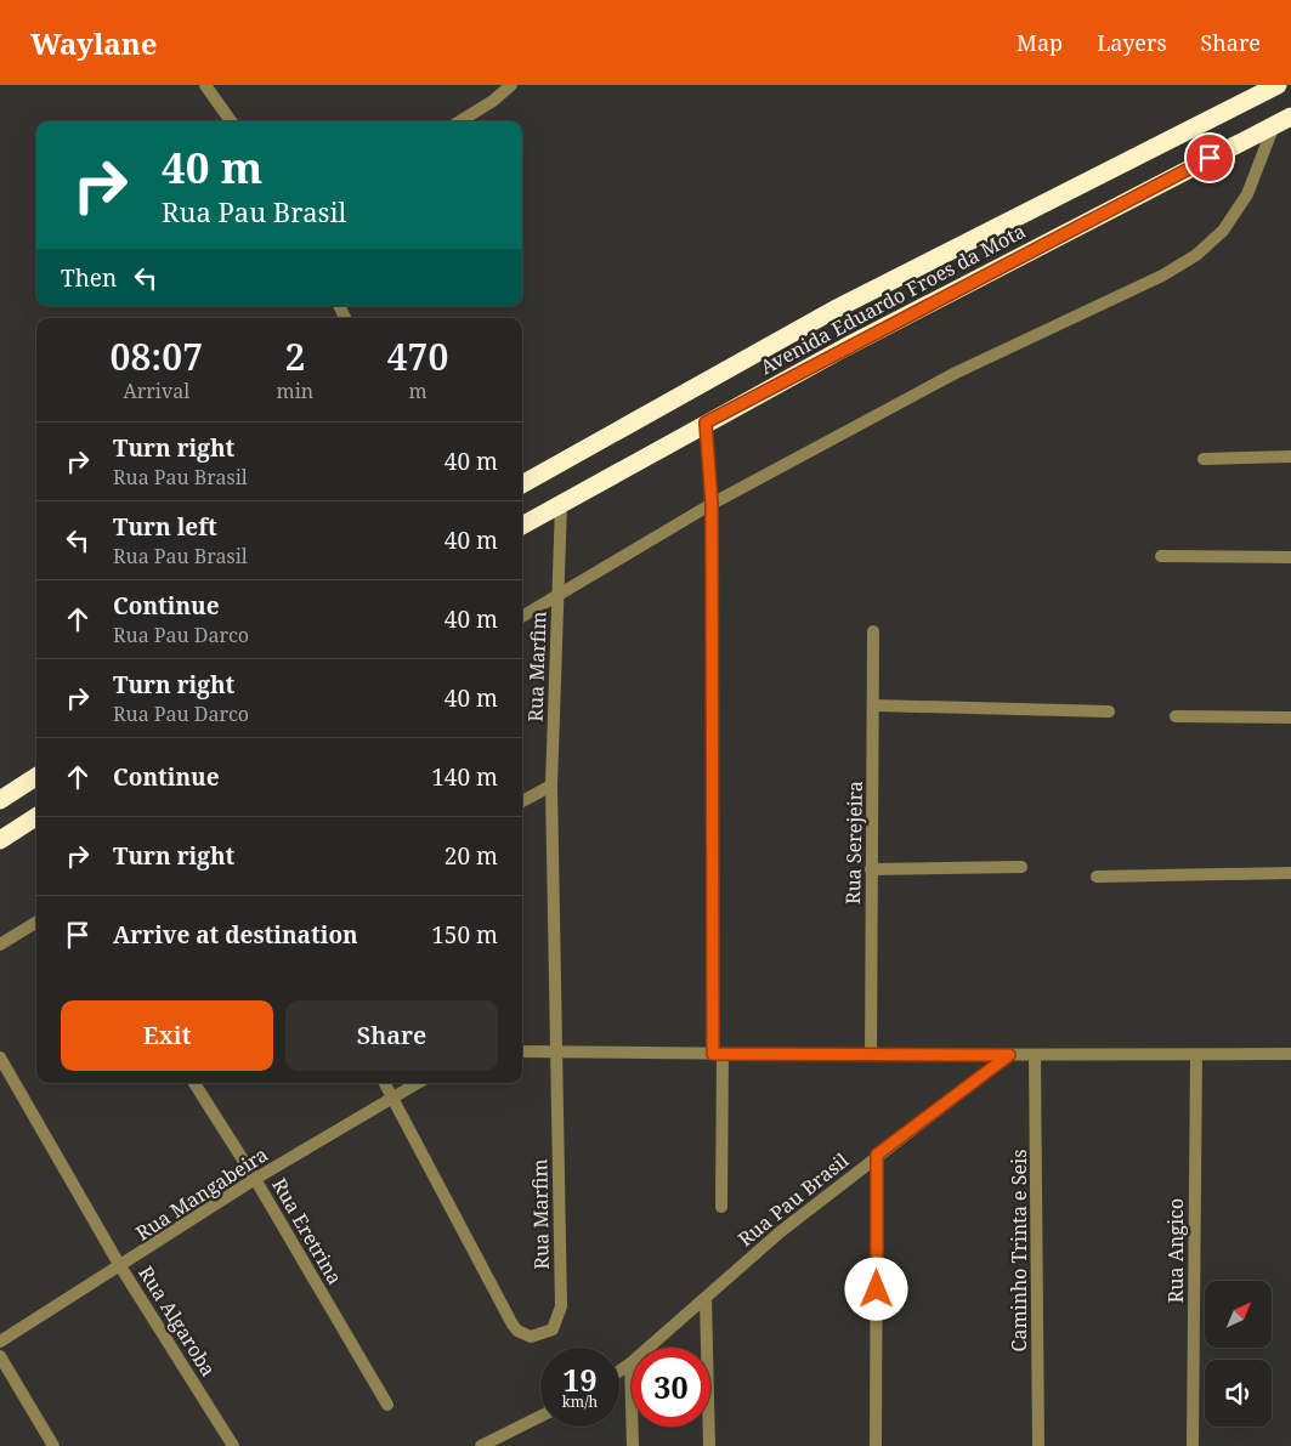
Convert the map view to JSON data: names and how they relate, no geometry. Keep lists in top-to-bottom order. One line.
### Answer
{"streets":{"highway":["Avenida Eduardo Froes da Mota"],"street":["Rua Marfim","Rua Serejeira","Rua Mangabeira","Rua Pau Brasil","Rua Eretrina","Caminho Trinta e Seis","Rua Angico","Rua Algaroba"]},"crossings":[["Avenida Eduardo Froes da Mota","Rua Marfim"],["Rua Marfim","Rua Mangabeira"],["Rua Mangabeira","Rua Eretrina"],["Rua Mangabeira","Rua Algaroba"]],"north":"top right","page":{"header":"Waylane","nav":["Map","Layers","Share"],"turn":["40 m","Rua Pau Brasil"],"then":"Then","eta":["08:07","Arrival","2","min","470","m"],"list":[{"name":"Turn right","note":"Rua Pau Brasil","value":"40 m"},{"name":"Turn left","note":"Rua Pau Brasil","value":"40 m"},{"name":"Continue","note":"Rua Pau Darco","value":"40 m"},{"name":"Turn right","note":"Rua Pau Darco","value":"40 m"},{"name":"Continue","value":"140 m"},{"name":"Turn right","value":"20 m"},{"name":"Arrive at destination","value":"150 m"}],"buttons":["Exit","Share"],"speed":"19 km/h","limit":"30"}}
